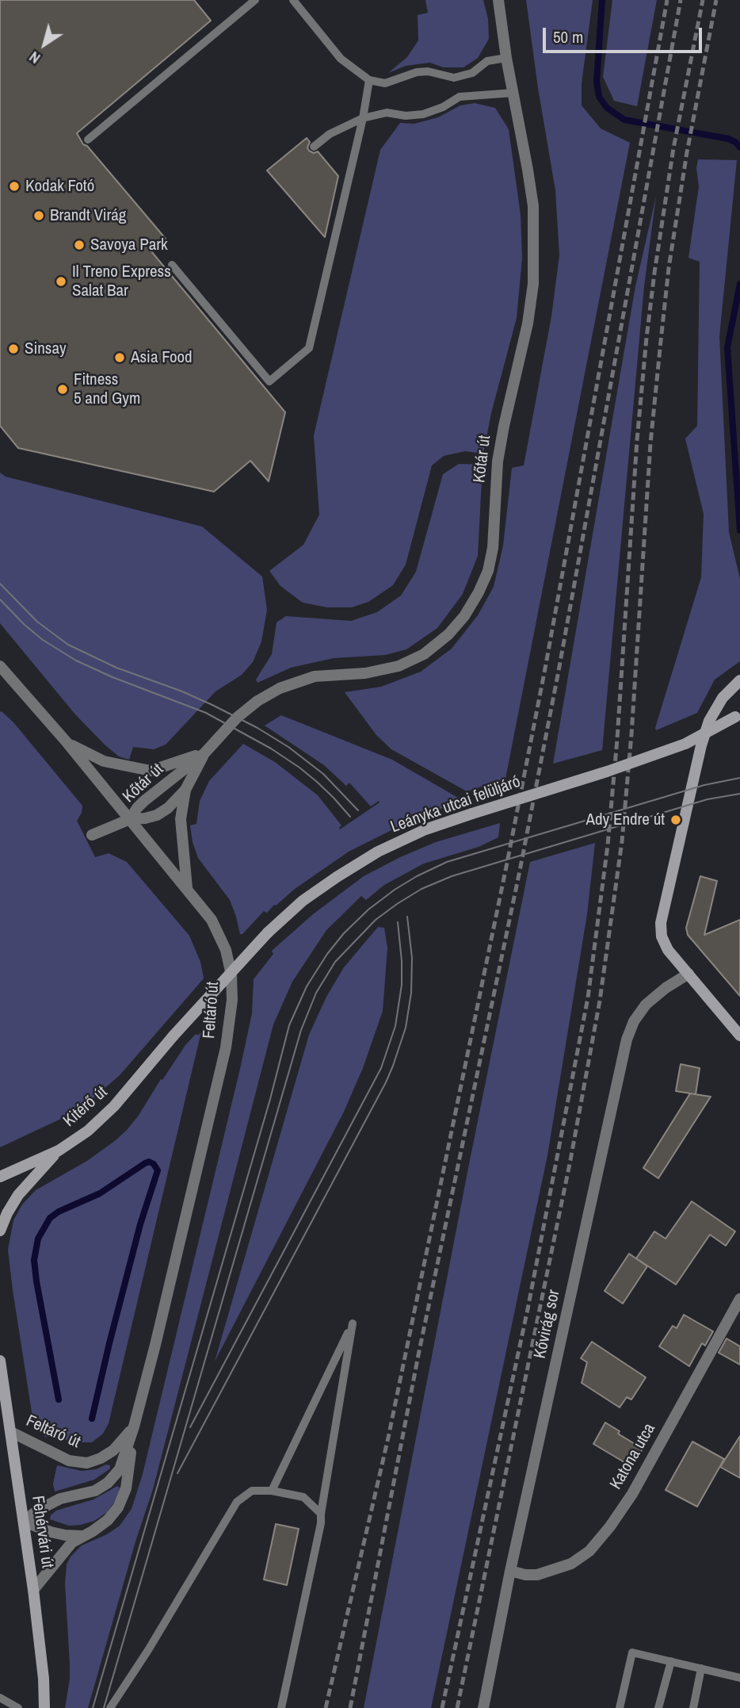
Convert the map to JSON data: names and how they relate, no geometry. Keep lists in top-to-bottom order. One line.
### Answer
{"streets":{"main road":["Leányka utcai felüljáró","Kitérő út","Fehérvári út"],"street":["Kőtár út","Feltáró út","Kővirág sor","Katona utca"]},"crossings":[["Kőtár út","Feltáró út"],["Leányka utcai felüljáró","Kitérő út"],["Feltáró út","Fehérvári út"],["Kővirág sor","Katona utca"]],"places":["Kodak Fotó","Brandt Virág","Savoya Park","Il Treno Express Salat Bar","Sinsay","Asia Food","Fitness 5 and Gym","Ady Endre út"],"scale_bar":"50 m","north":"bottom left"}
